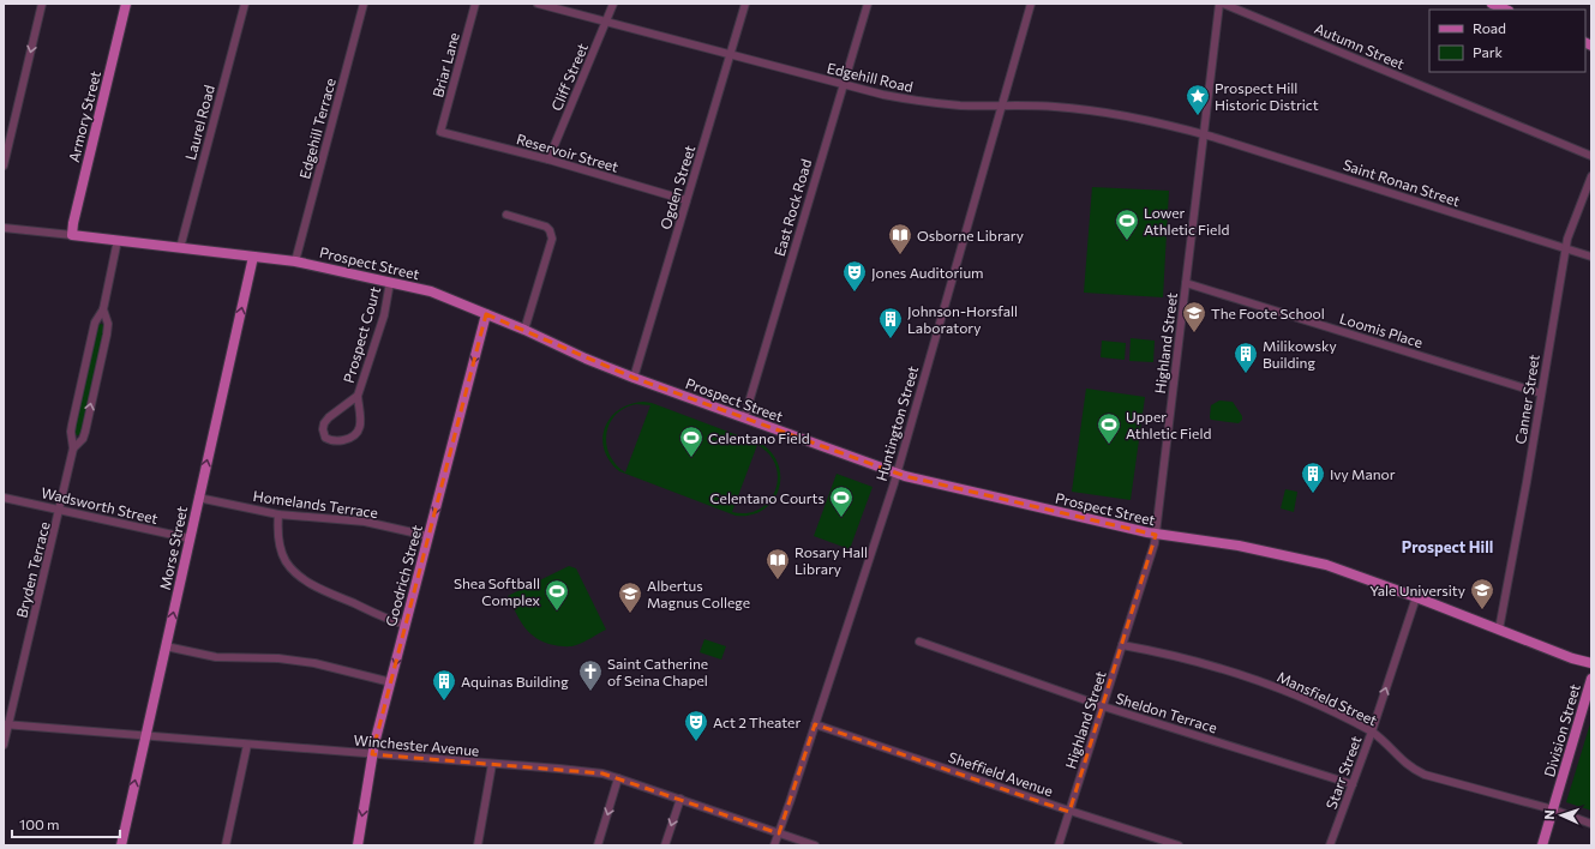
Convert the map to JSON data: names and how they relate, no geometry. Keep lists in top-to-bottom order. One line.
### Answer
{"streets":{"main road":["Armory Street","Prospect Street","Morse Street","Goodrich Street","Division Street"],"street":["Autumn Street","Briar Lane","Cliff Street","Edgehill Road","Laurel Road","Edgehill Terrace","Reservoir Street","Saint Ronan Street","Ogden Street","East Rock Road","Loomis Place","Prospect Court","Highland Street","Canner Street","Huntington Street","Homelands Terrace","Wadsworth Street","Bryden Terrace","Mansfield Street","Sheldon Terrace","Winchester Avenue","Starr Street","Sheffield Avenue"]},"crossings":[["Autumn Street","Highland Street"],["Briar Lane","Reservoir Street"],["Cliff Street","Edgehill Road"],["Cliff Street","Reservoir Street"],["Edgehill Road","Saint Ronan Street"],["Edgehill Road","Ogden Street"],["Edgehill Road","East Rock Road"],["Edgehill Road","Highland Street"],["Edgehill Road","Huntington Street"],["Armory Street","Prospect Street"],["Laurel Road","Prospect Street"],["Edgehill Terrace","Prospect Street"],["Reservoir Street","Ogden Street"],["Saint Ronan Street","Highland Street"],["Saint Ronan Street","Canner Street"],["Ogden Street","Prospect Street"],["East Rock Road","Prospect Street"],["Prospect Street","Prospect Court"],["Prospect Street","Highland Street"],["Prospect Street","Canner Street"],["Prospect Street","Huntington Street"],["Prospect Street","Morse Street"],["Prospect Street","Bryden Terrace"],["Prospect Street","Goodrich Street"],["Prospect Street","Starr Street"],["Loomis Place","Highland Street"],["Loomis Place","Canner Street"],["Highland Street","Mansfield Street"],["Highland Street","Sheldon Terrace"],["Highland Street","Sheffield Avenue"],["Huntington Street","Winchester Avenue"],["Huntington Street","Sheffield Avenue"],["Homelands Terrace","Morse Street"],["Homelands Terrace","Goodrich Street"],["Wadsworth Street","Morse Street"],["Wadsworth Street","Bryden Terrace"],["Morse Street","Winchester Avenue"],["Bryden Terrace","Winchester Avenue"],["Goodrich Street","Winchester Avenue"],["Mansfield Street","Division Street"],["Mansfield Street","Starr Street"],["Sheldon Terrace","Starr Street"]],"one_way":["Morse Street","Goodrich Street","Starr Street"],"districts":["Prospect Hill"],"places":{"place":["Prospect Hill Historic District"],"sports":["Lower Athletic Field","Upper Athletic Field","Celentano Field","Celentano Courts","Shea Softball Complex"],"library":["Osborne Library","Rosary Hall Library"],"theatre":["Jones Auditorium","Act 2 Theater"],"school or university":["The Foote School","Yale University","Albertus Magnus College"],"building":["Johnson-Horsfall Laboratory","Milikowsky Building","Ivy Manor","Aquinas Building"],"church":["Saint Catherine of Seina Chapel"]},"legend":["Road","Park"],"scale_bar":"100 m","north":"left"}
